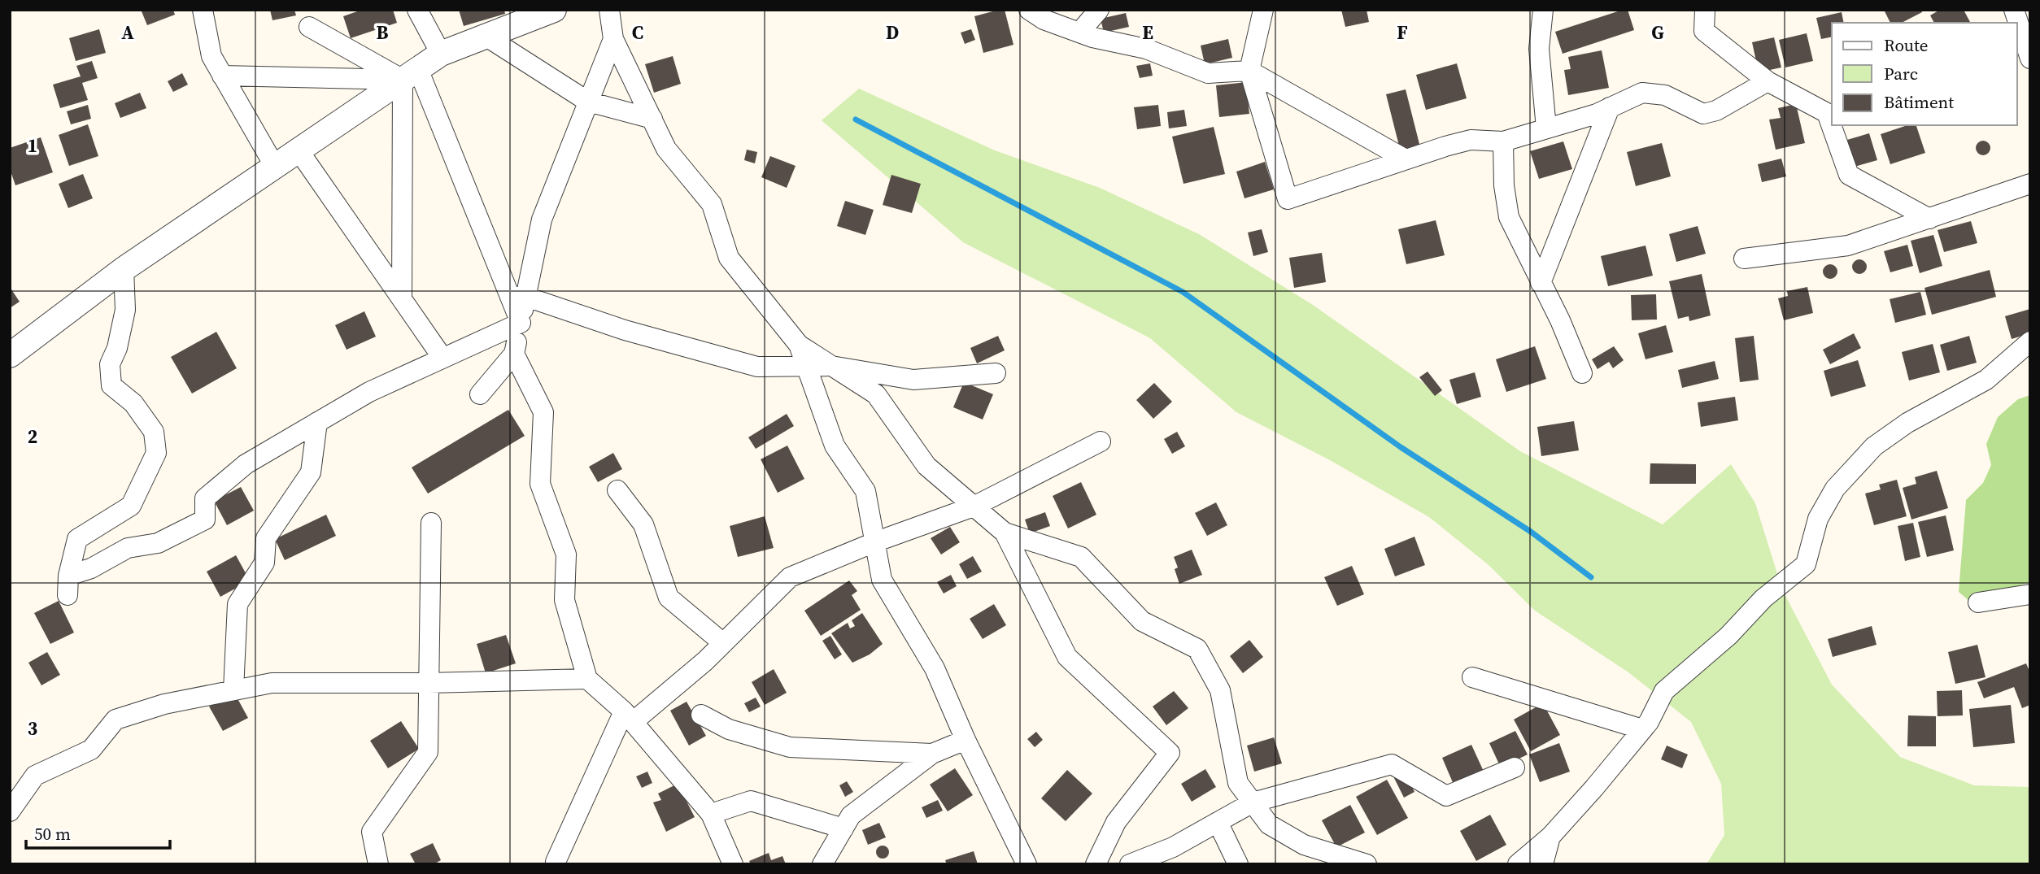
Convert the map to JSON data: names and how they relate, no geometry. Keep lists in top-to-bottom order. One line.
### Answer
{"legend":["Route","Parc","Bâtiment"],"scale_bar":"50 m","grid":{"columns":["A","B","C","D","E","F","G"],"rows":["1","2","3"]}}
